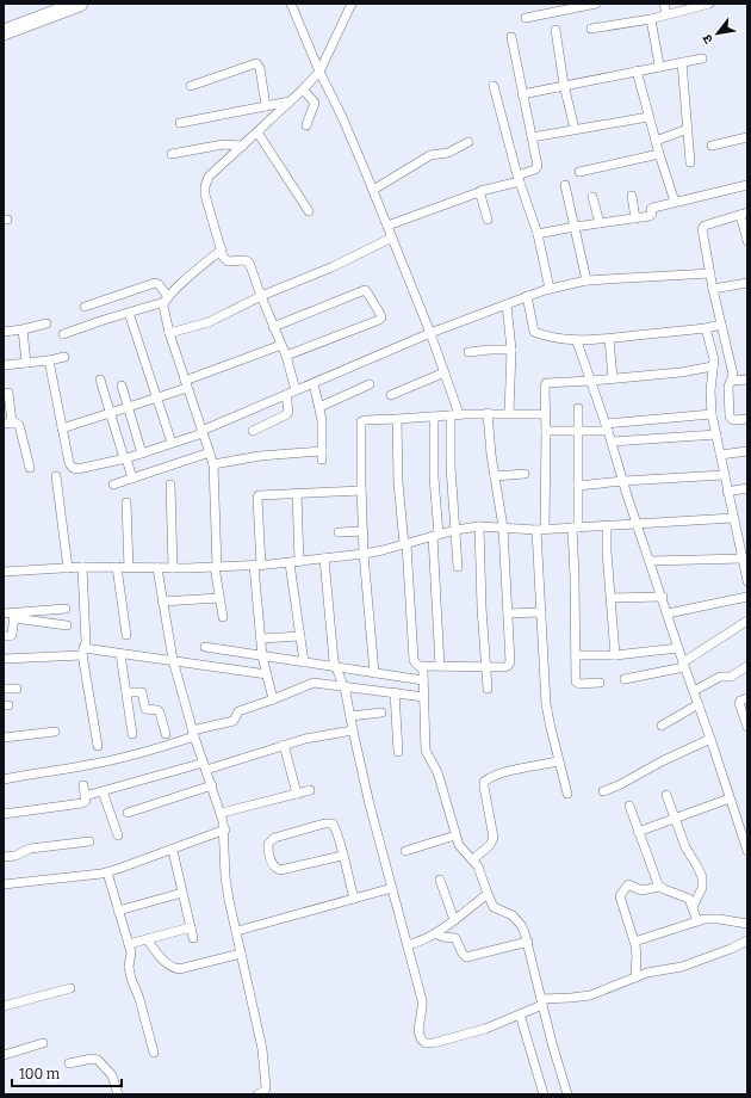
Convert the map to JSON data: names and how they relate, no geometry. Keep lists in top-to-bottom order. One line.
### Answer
{"scale_bar":"100 m","north":"bottom left"}
